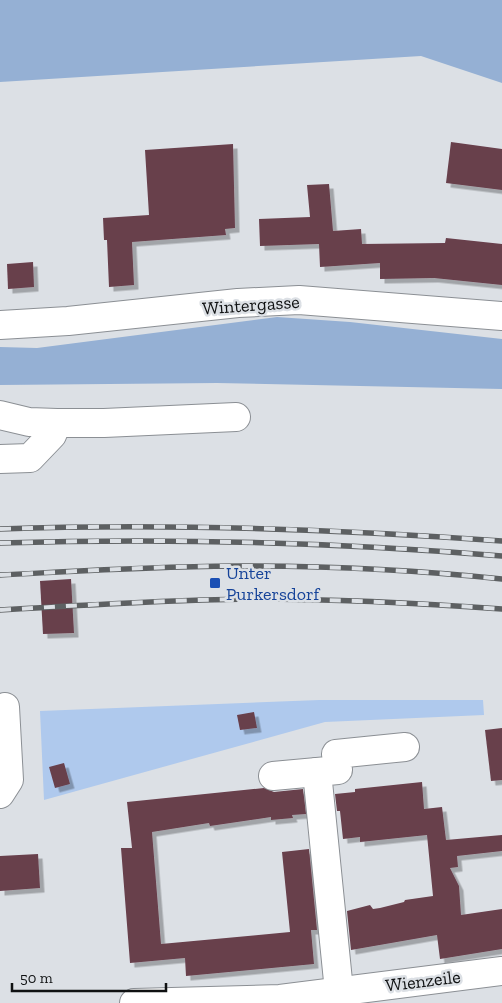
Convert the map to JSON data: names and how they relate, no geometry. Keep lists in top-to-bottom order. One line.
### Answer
{"streets":{"street":["Wintergasse","Wienzeile"]},"places":{"transit":["Unter Purkersdorf"]},"scale_bar":"50 m"}
